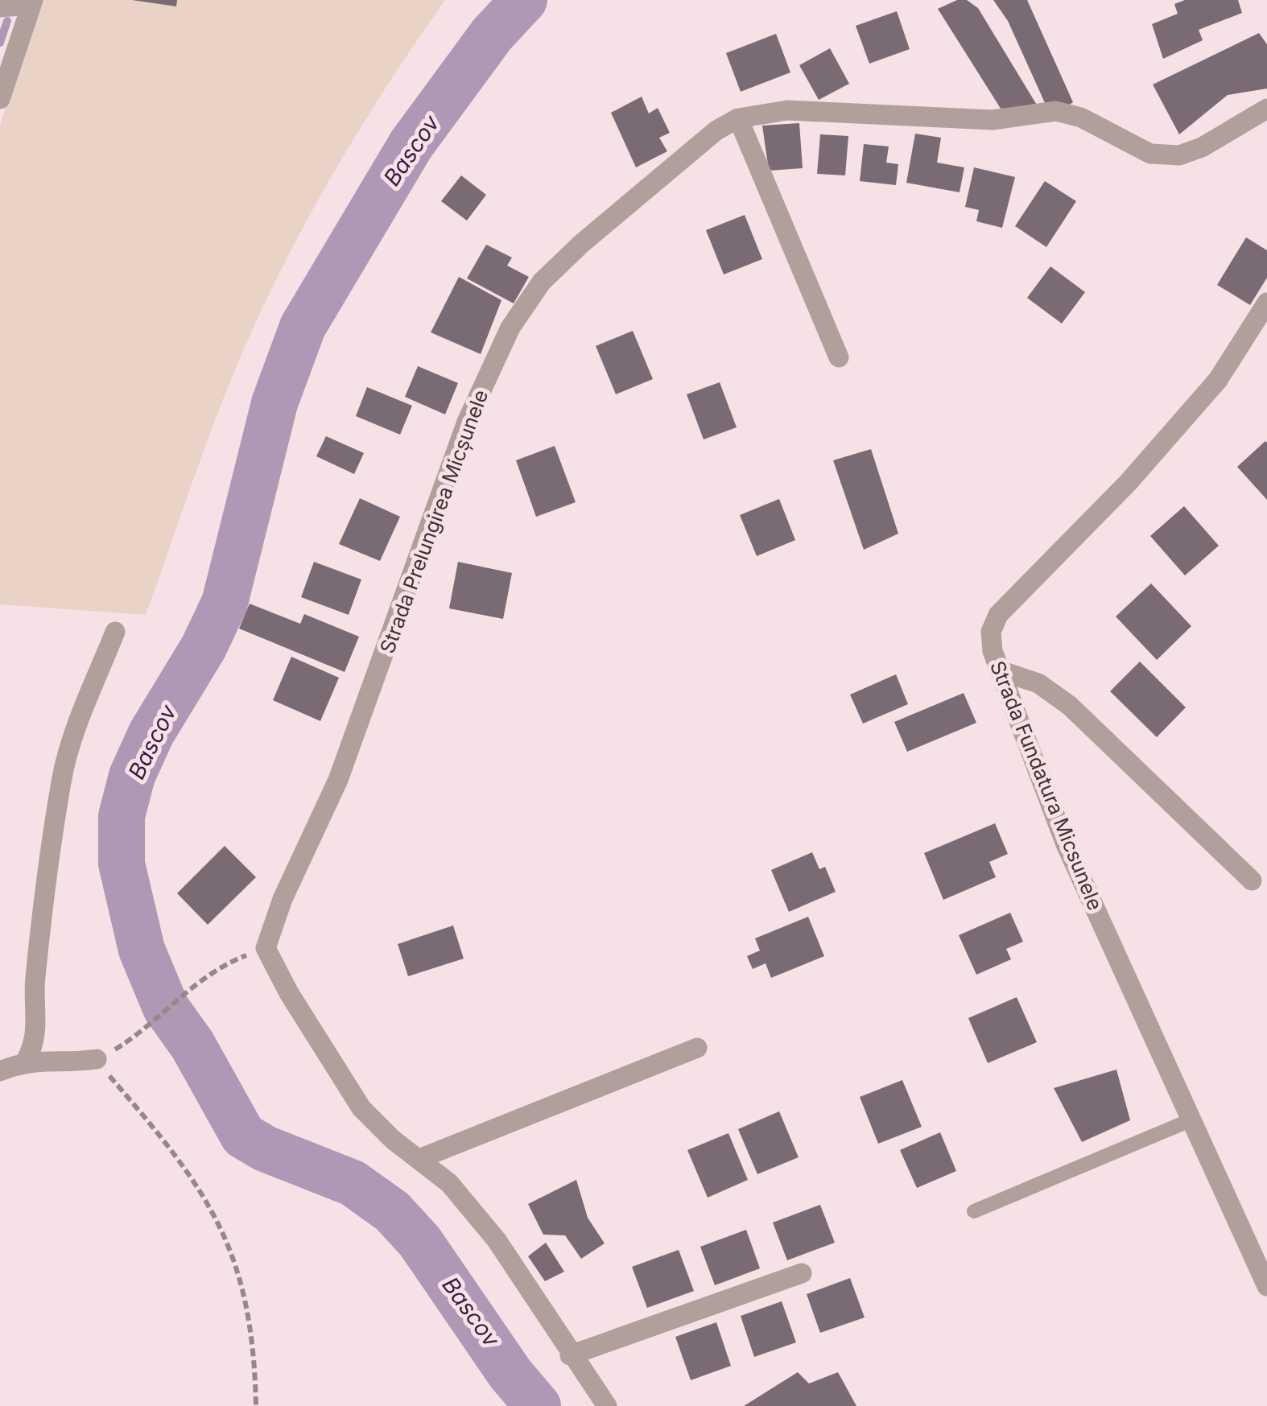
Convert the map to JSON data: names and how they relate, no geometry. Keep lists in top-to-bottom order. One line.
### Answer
{"streets":{"street":["Strada Prelungirea Micșunele","Strada Fundatura Micsunele"]},"water":["Bascov"]}
